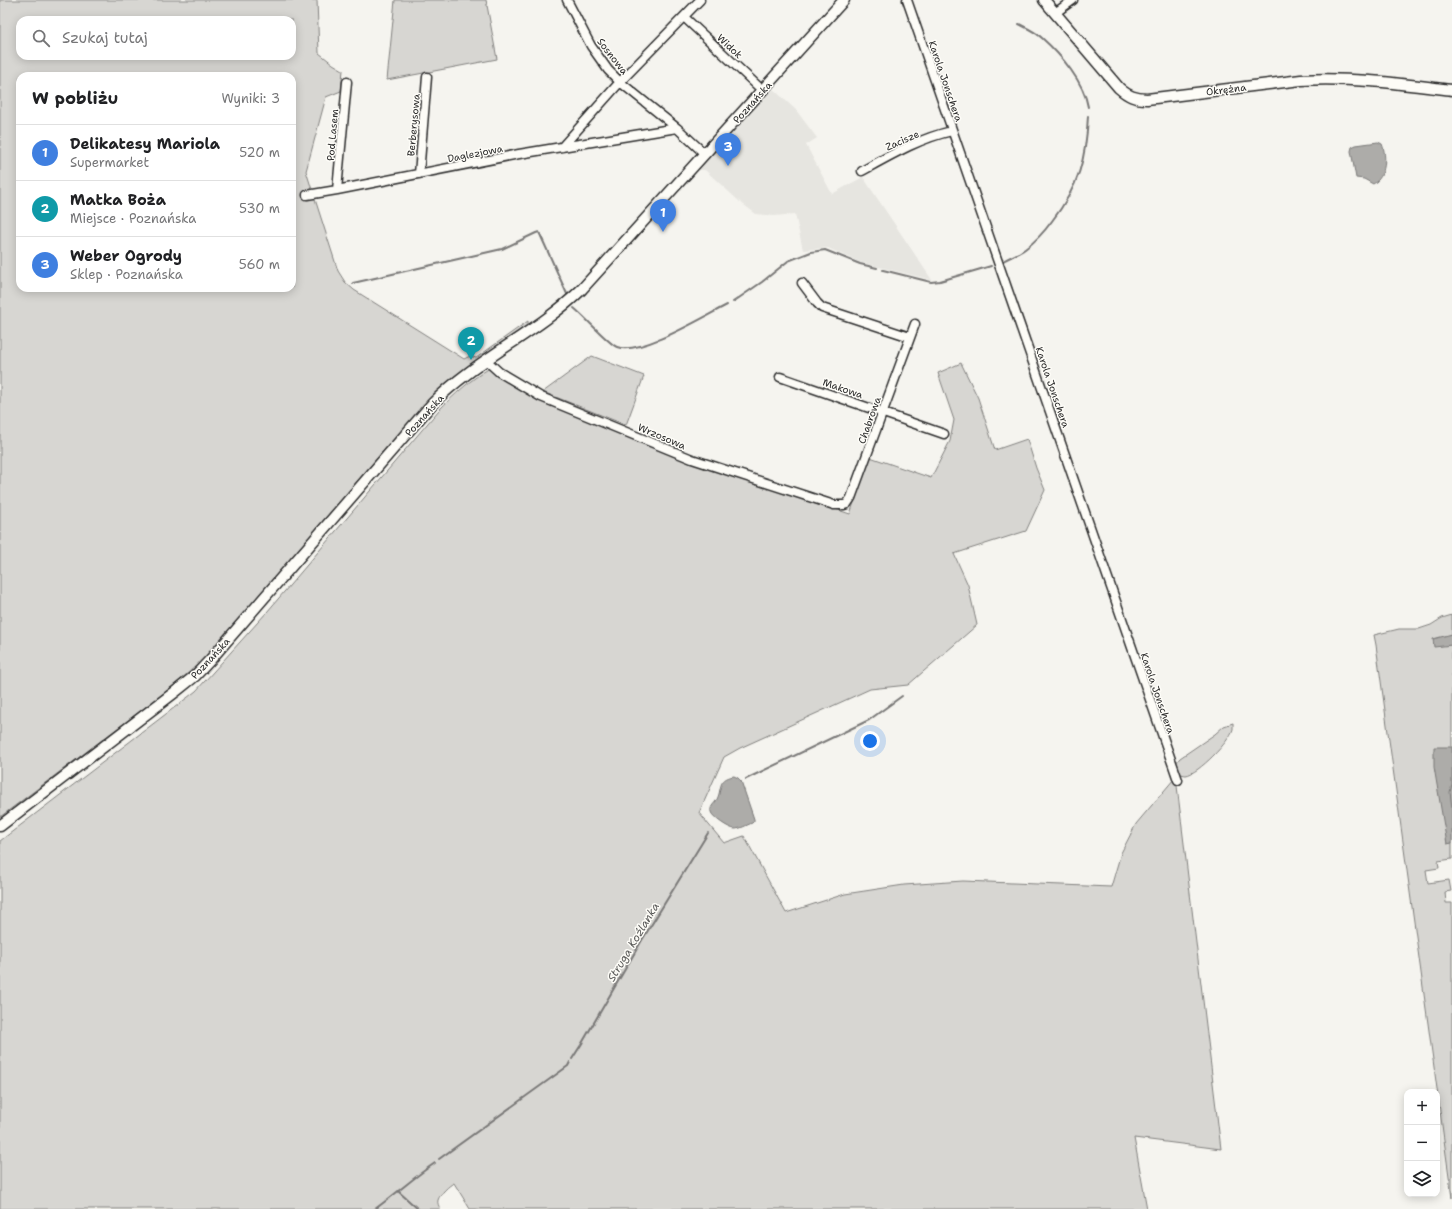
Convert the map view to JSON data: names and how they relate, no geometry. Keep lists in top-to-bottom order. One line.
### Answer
{"streets":{"street":["Widok","Sosnowa","Karola Jonschera","Okrężna","Poznańska","Berberysowa","Pod Lasem","Zacisze","Daglezjowa","Makowa","Chabrowa","Wrzosowa"]},"crossings":[["Widok","Poznańska"],["Sosnowa","Poznańska"],["Sosnowa","Daglezjowa"],["Karola Jonschera","Zacisze"],["Poznańska","Wrzosowa"],["Berberysowa","Daglezjowa"],["Pod Lasem","Daglezjowa"],["Makowa","Chabrowa"],["Chabrowa","Wrzosowa"]],"water":["Struga Koźlanka"],"page":{"search":"Szukaj tutaj","heading":["W pobliżu","Wyniki: 3"],"list":[{"mark":"1","name":"Delikatesy Mariola","note":"Supermarket","value":"520 m"},{"mark":"2","name":"Matka Boża","note":"Miejsce · Poznańska","value":"530 m"},{"mark":"3","name":"Weber Ogrody","note":"Sklep · Poznańska","value":"560 m"}],"pins":["3","1","2"],"map_buttons":["+","−"]}}
